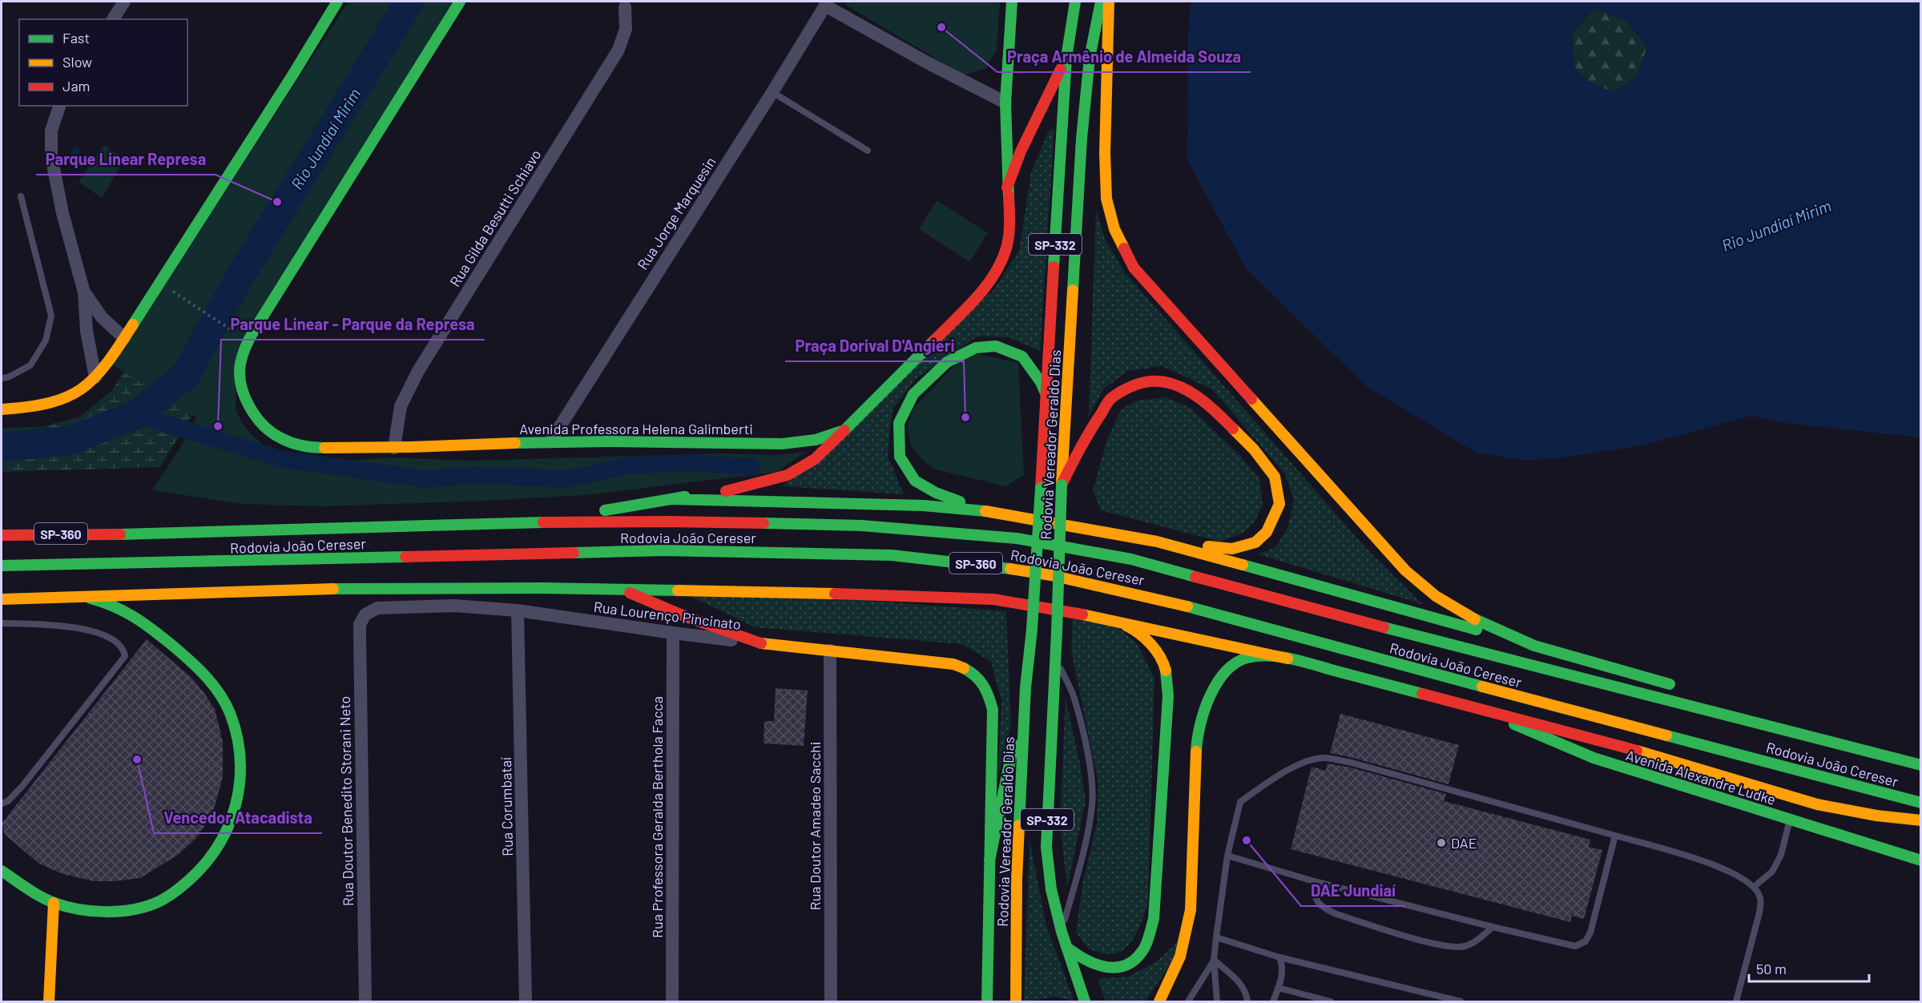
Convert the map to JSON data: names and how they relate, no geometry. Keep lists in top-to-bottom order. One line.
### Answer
{"streets":{"main road":["SP-332","Avenida Professora Helena Galimberti","Rodovia Vereador Geraldo Dias","SP-360","Rodovia João Cereser","Rua Lourenço Pincinato","Avenida Alexandre Ludke"],"street":["Rua Jorge Marquesin","Rua Gilda Besutti Schiavo","Rua Doutor Benedito Storani Neto","Rua Corumbataí","Rua Professora Geralda Berthola Facca","Rua Doutor Amadeo Sacchi"]},"crossings":[["Rua Jorge Marquesin","Avenida Professora Helena Galimberti"],["Rua Gilda Besutti Schiavo","Avenida Professora Helena Galimberti"],["Rua Lourenço Pincinato","Rua Doutor Benedito Storani Neto"],["Rua Lourenço Pincinato","Rua Corumbataí"],["Rua Lourenço Pincinato","Rua Professora Geralda Berthola Facca"],["Rua Lourenço Pincinato","Rua Doutor Amadeo Sacchi"]],"water":["Rio Jundiaí Mirim"],"places":["Praça Armênio de Almeida Souza","Parque Linear Represa","Praça Dorival D'Angieri","Parque Linear - Parque da Represa","Vencedor Atacadista","DAE Jundiaí","DAE"],"legend":["Fast","Slow","Jam"],"scale_bar":"50 m"}
